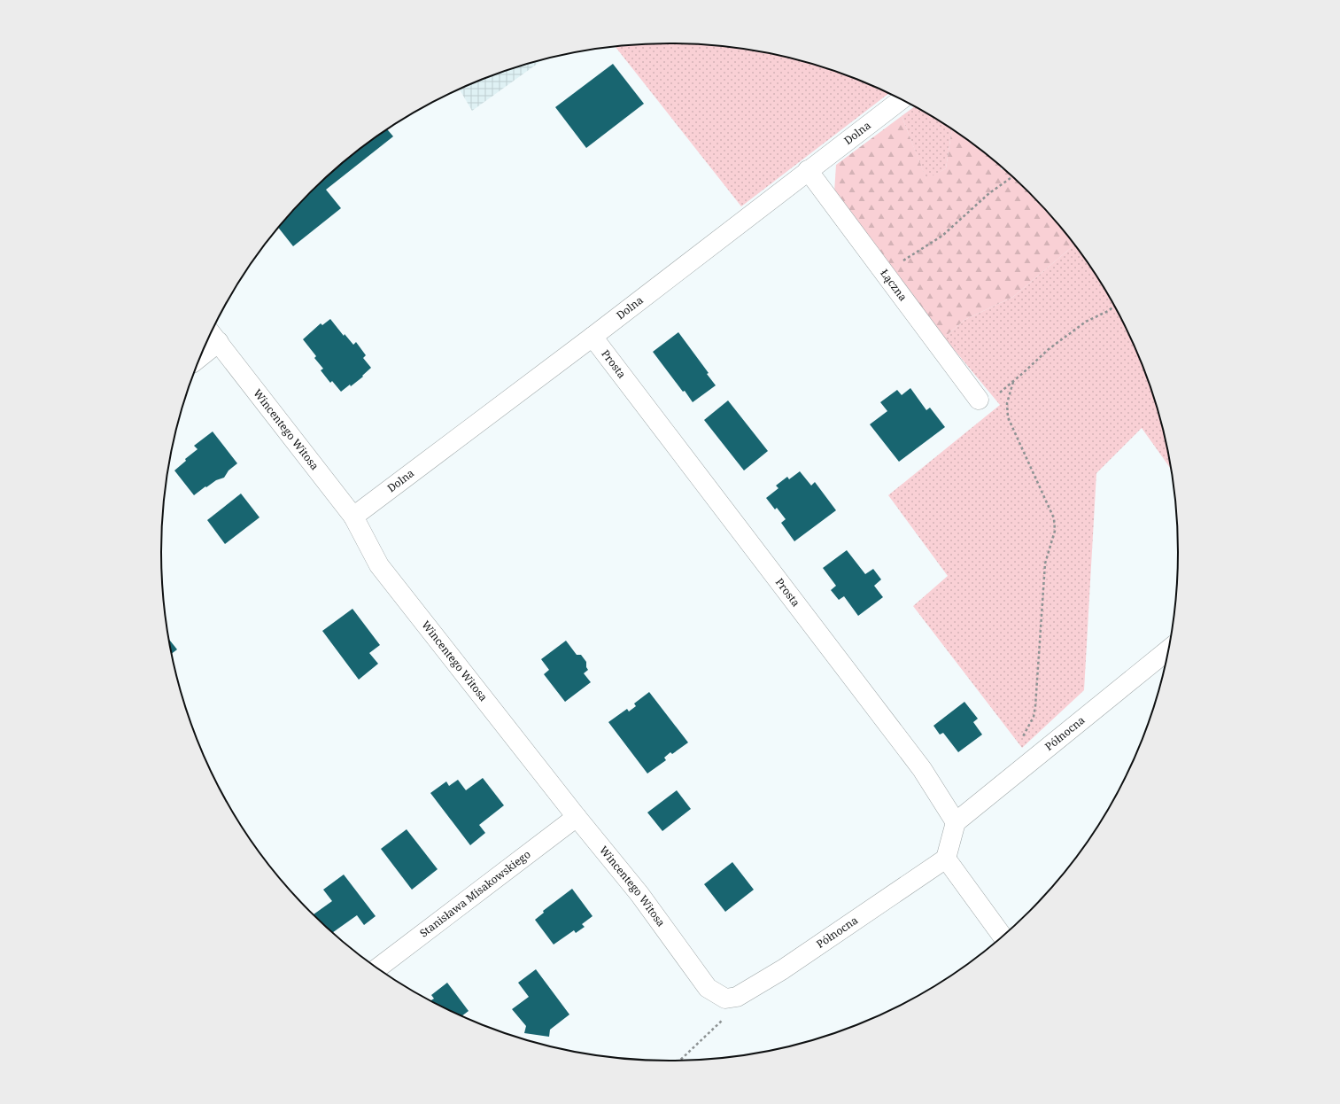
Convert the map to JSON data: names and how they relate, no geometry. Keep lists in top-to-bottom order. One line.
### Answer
{"streets":{"street":["Dolna","Łączna","Prosta","Wincentego Witosa","Północna","Stanisława Misakowskiego"]},"crossings":[["Dolna","Łączna"],["Dolna","Prosta"],["Dolna","Wincentego Witosa"],["Prosta","Północna"],["Wincentego Witosa","Północna"],["Wincentego Witosa","Stanisława Misakowskiego"]]}
